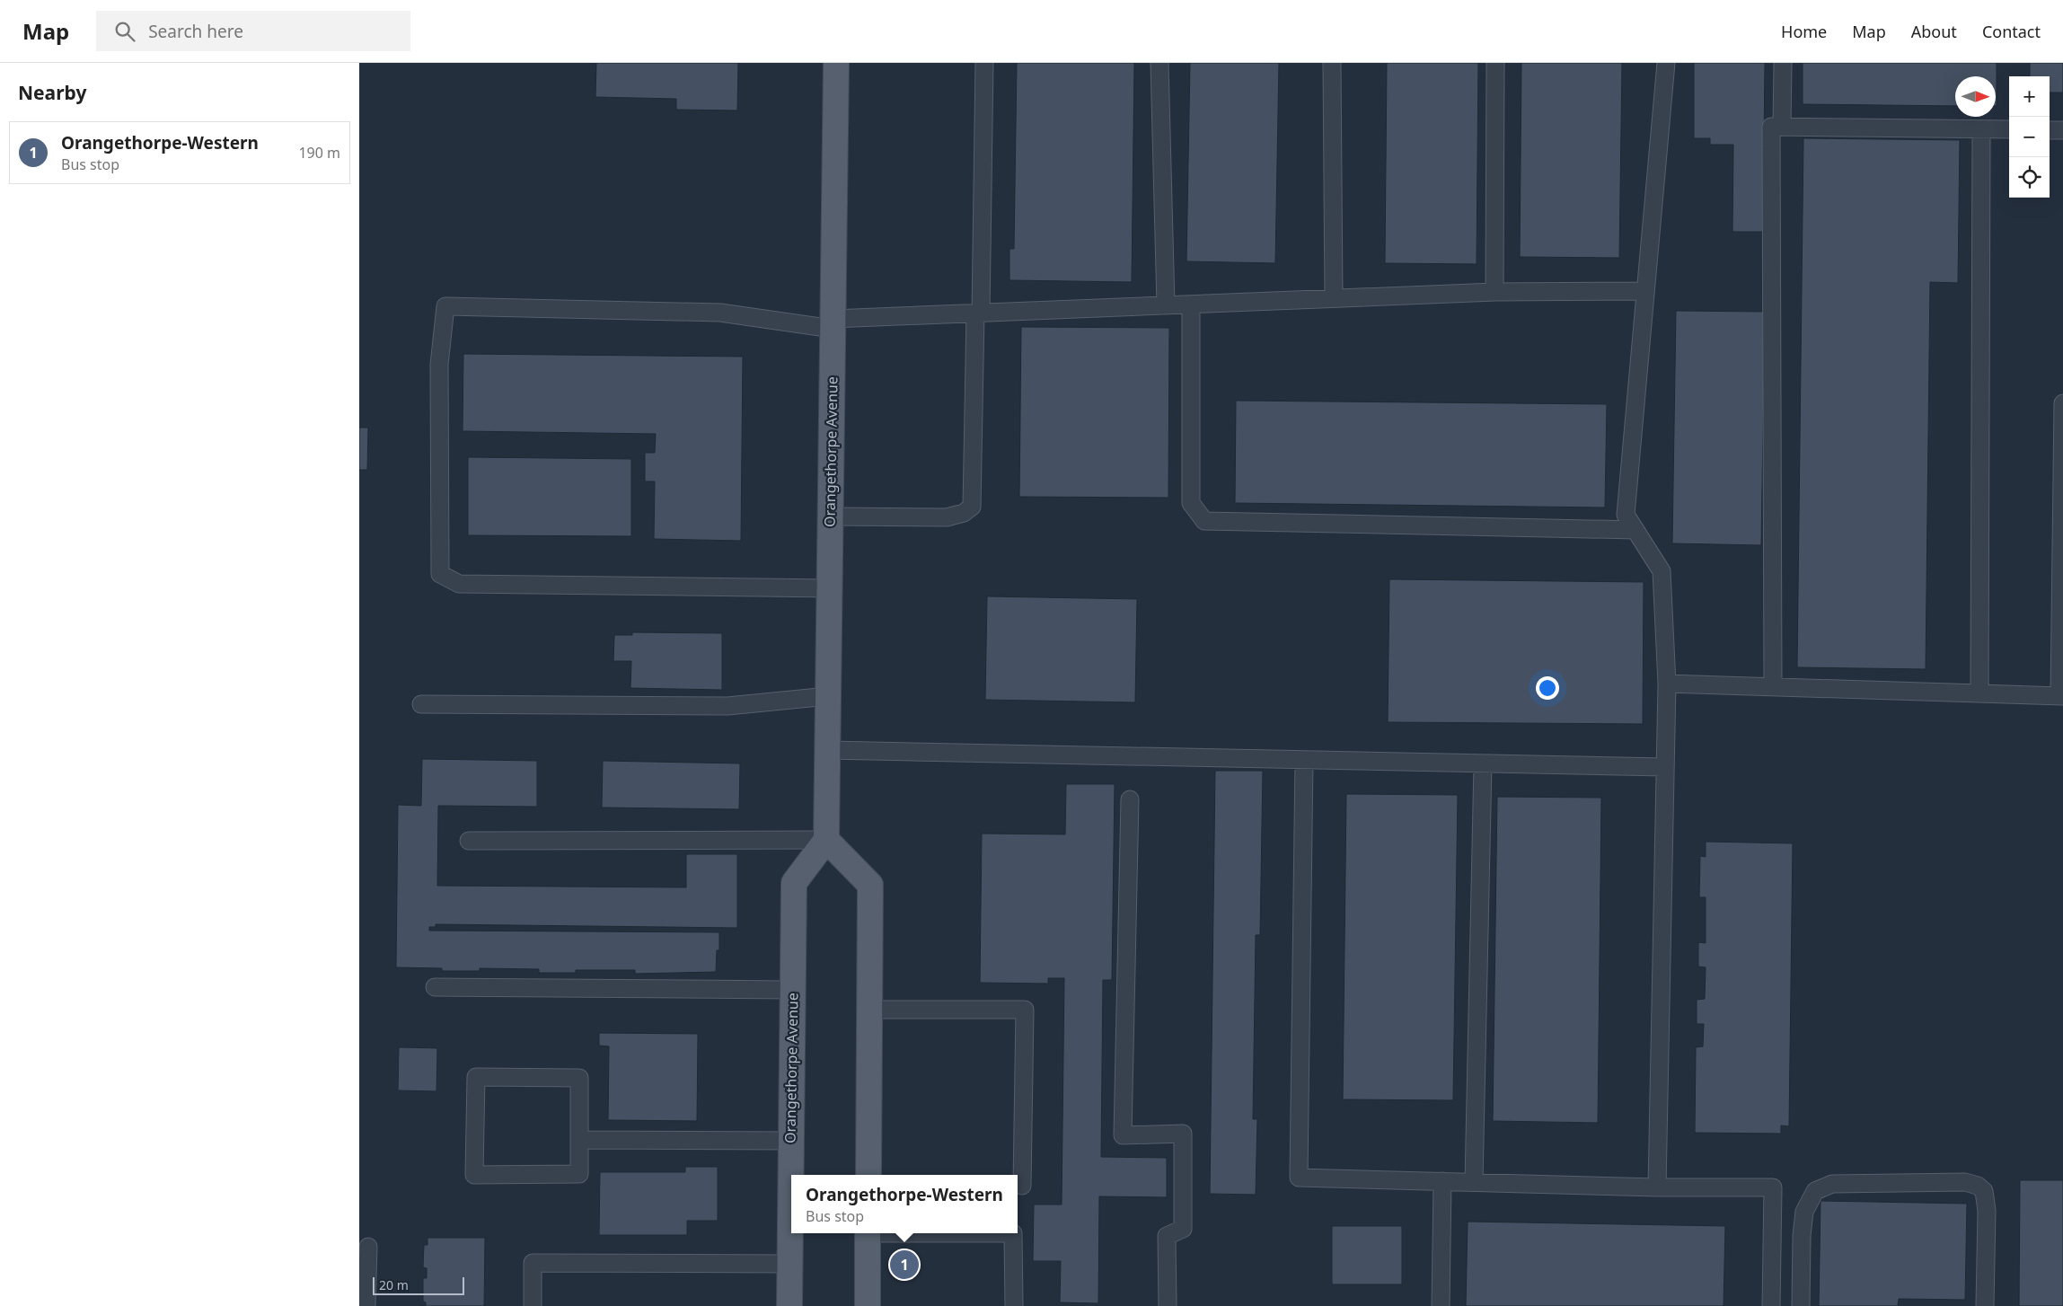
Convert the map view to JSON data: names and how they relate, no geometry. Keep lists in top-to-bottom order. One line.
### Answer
{"streets":{"main road":["Orangethorpe Avenue"]},"scale_bar":"20 m","north":"right","page":{"header":"Map","search":"Search here","nav":["Home","Map","About","Contact"],"heading":"Nearby","map_buttons":["+","−"],"list":[{"mark":"1","name":"Orangethorpe-Western","note":"Bus stop","value":"190 m"}],"popup":["Orangethorpe-Western","Bus stop"],"pins":"1","scale":"20 m"}}
